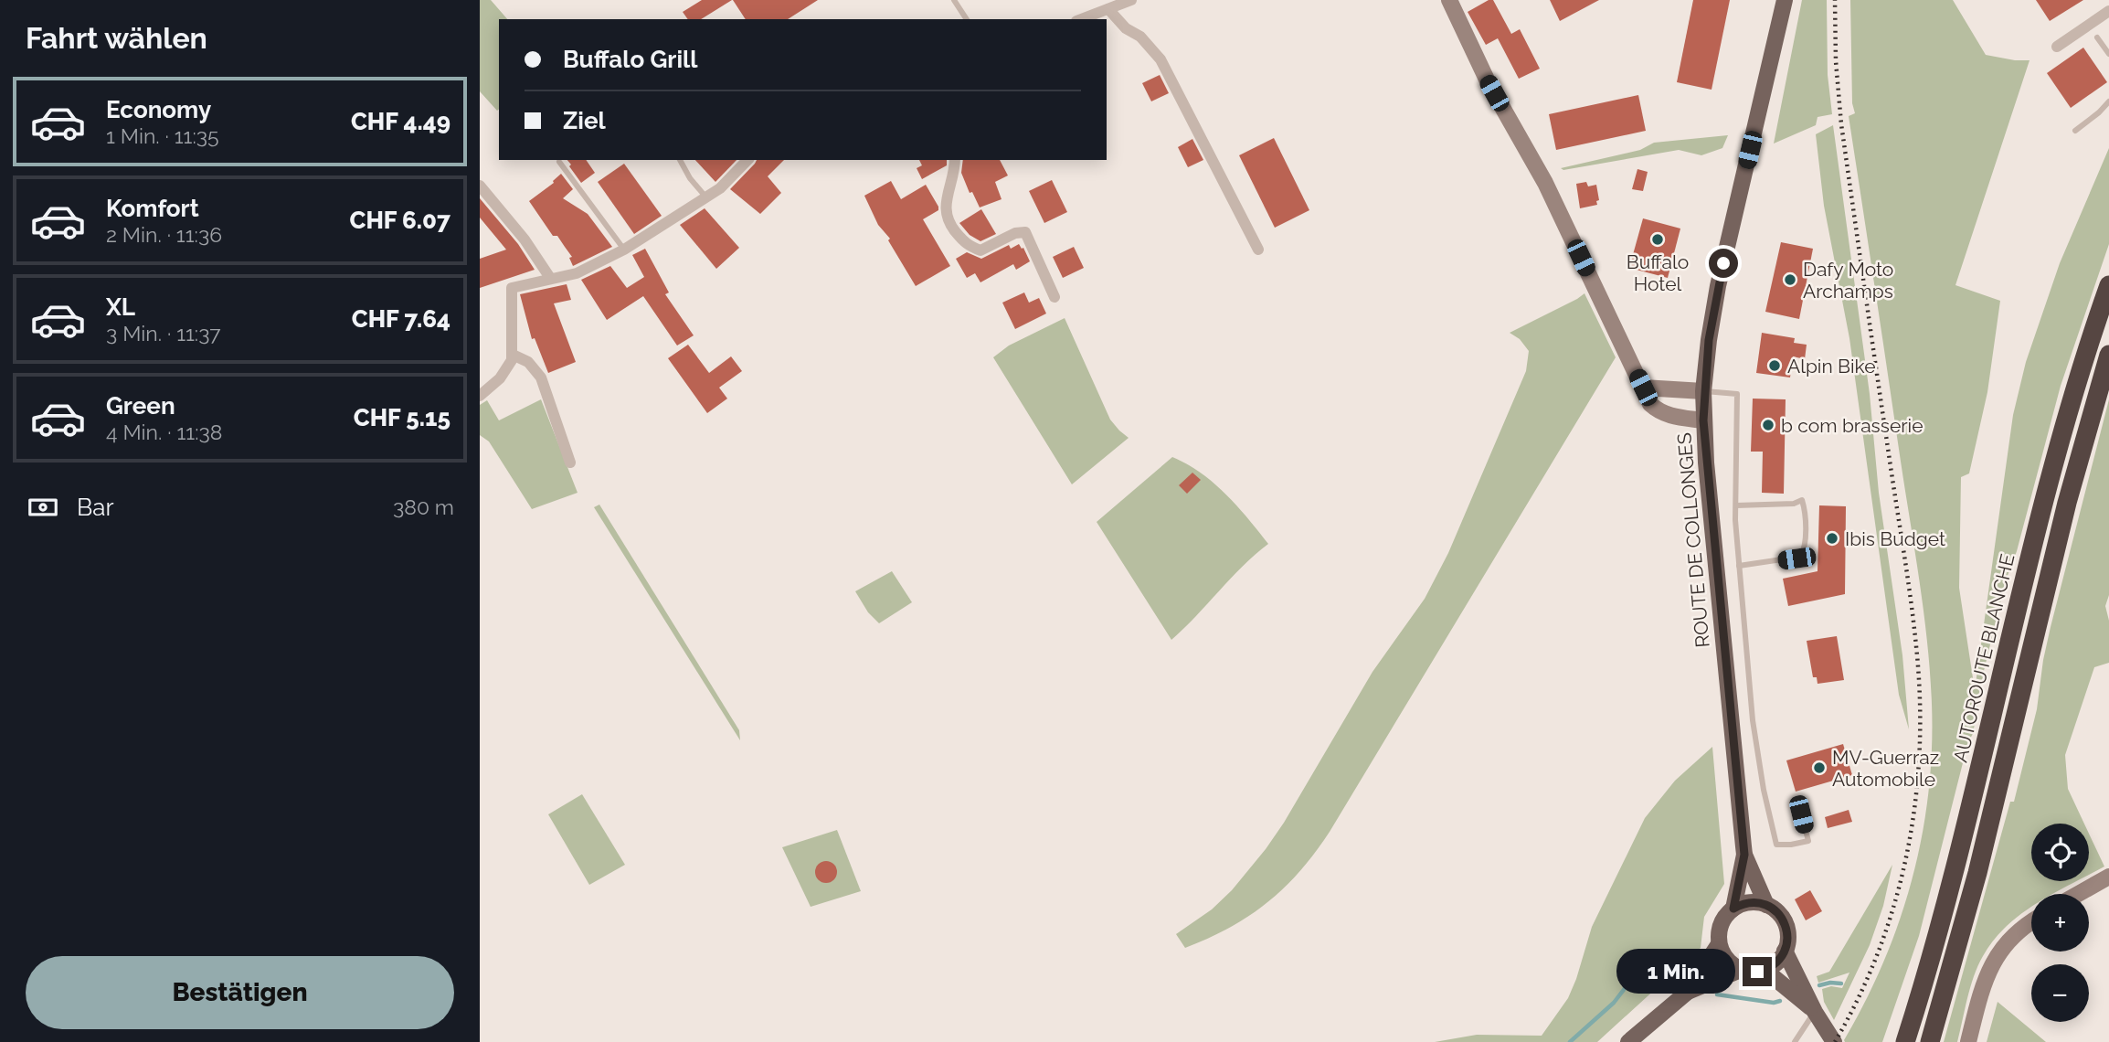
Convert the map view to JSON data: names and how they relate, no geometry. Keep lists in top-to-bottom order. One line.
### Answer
{"streets":{"highway":["AUTOROUTE BLANCHE"],"main road":["ROUTE DE COLLONGES"]},"places":["Buffalo Hotel","Dafy Moto Archamps","Alpin Bike","b com brasserie","Ibis Budget","MV-Guerraz Automobile"],"page":{"heading":"Fahrt wählen","banner":["Buffalo Grill","Ziel"],"list":[{"name":"Economy","note":"1 Min. · 11:35","value":"CHF 4.49"},{"name":"Komfort","note":"2 Min. · 11:36","value":"CHF 6.07"},{"name":"XL","note":"3 Min. · 11:37","value":"CHF 7.64"},{"name":"Green","note":"4 Min. · 11:38","value":"CHF 5.15"}],"pay":["Bar","380 m"],"map_buttons":["+","−"],"buttons":"Bestätigen","bubble":"1 Min."}}
